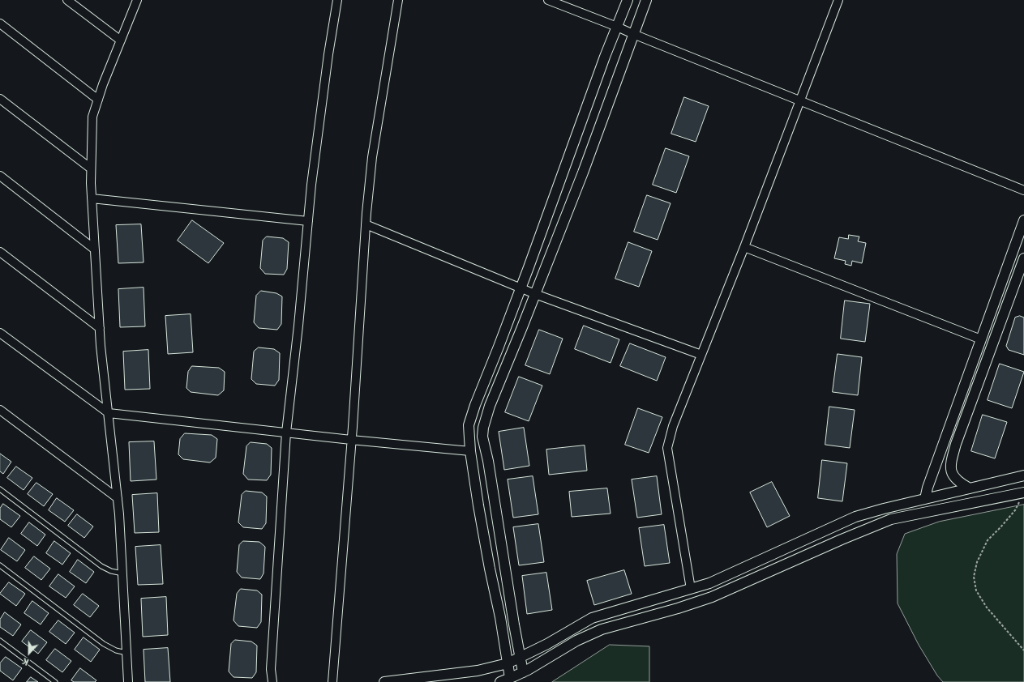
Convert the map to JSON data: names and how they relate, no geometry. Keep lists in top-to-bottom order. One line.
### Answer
{"north":"bottom"}
